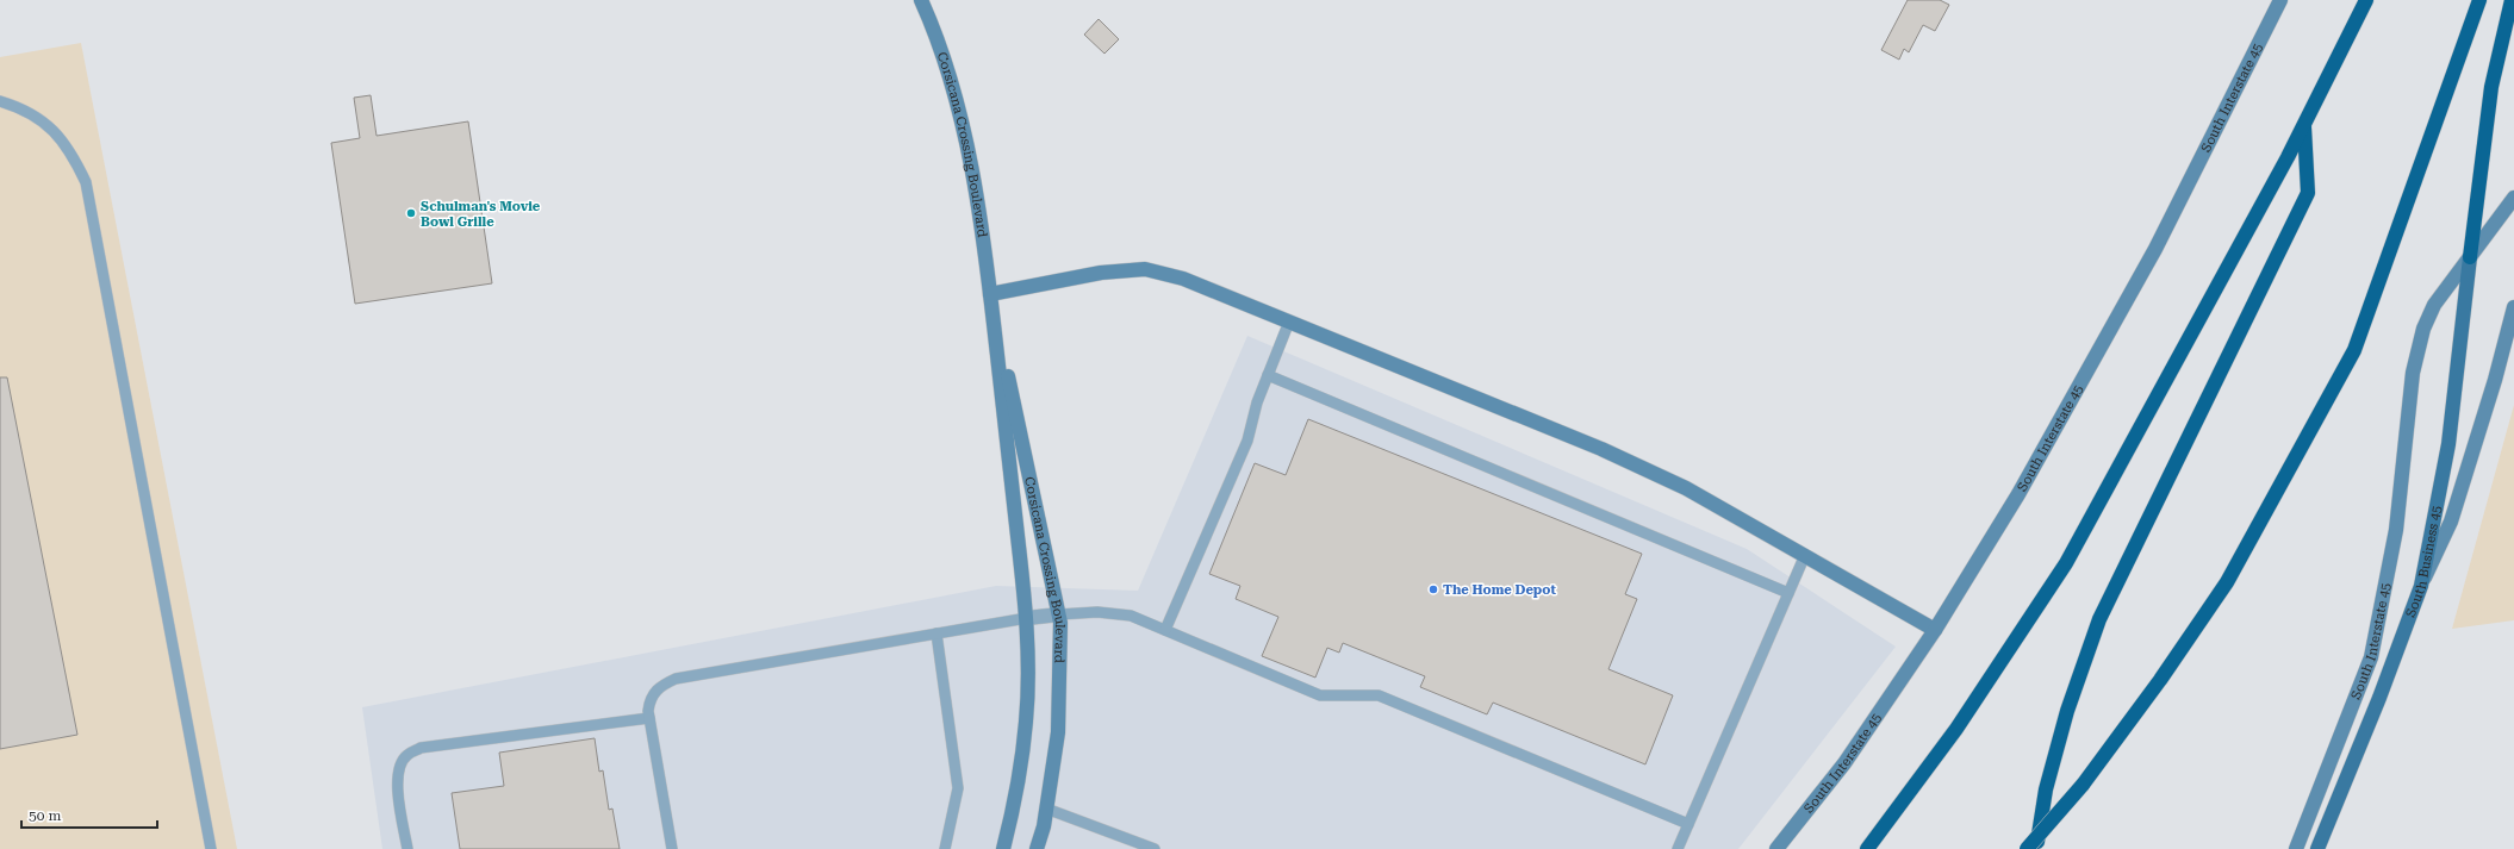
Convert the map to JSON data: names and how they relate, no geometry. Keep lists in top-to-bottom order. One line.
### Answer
{"streets":{"main road":["South Business 45"],"street":["South Interstate 45","Corsicana Crossing Boulevard"]},"crossings":[["South Interstate 45","South Business 45"]],"places":["Schulman's Movie Bowl Grille","The Home Depot"],"scale_bar":"50 m"}
